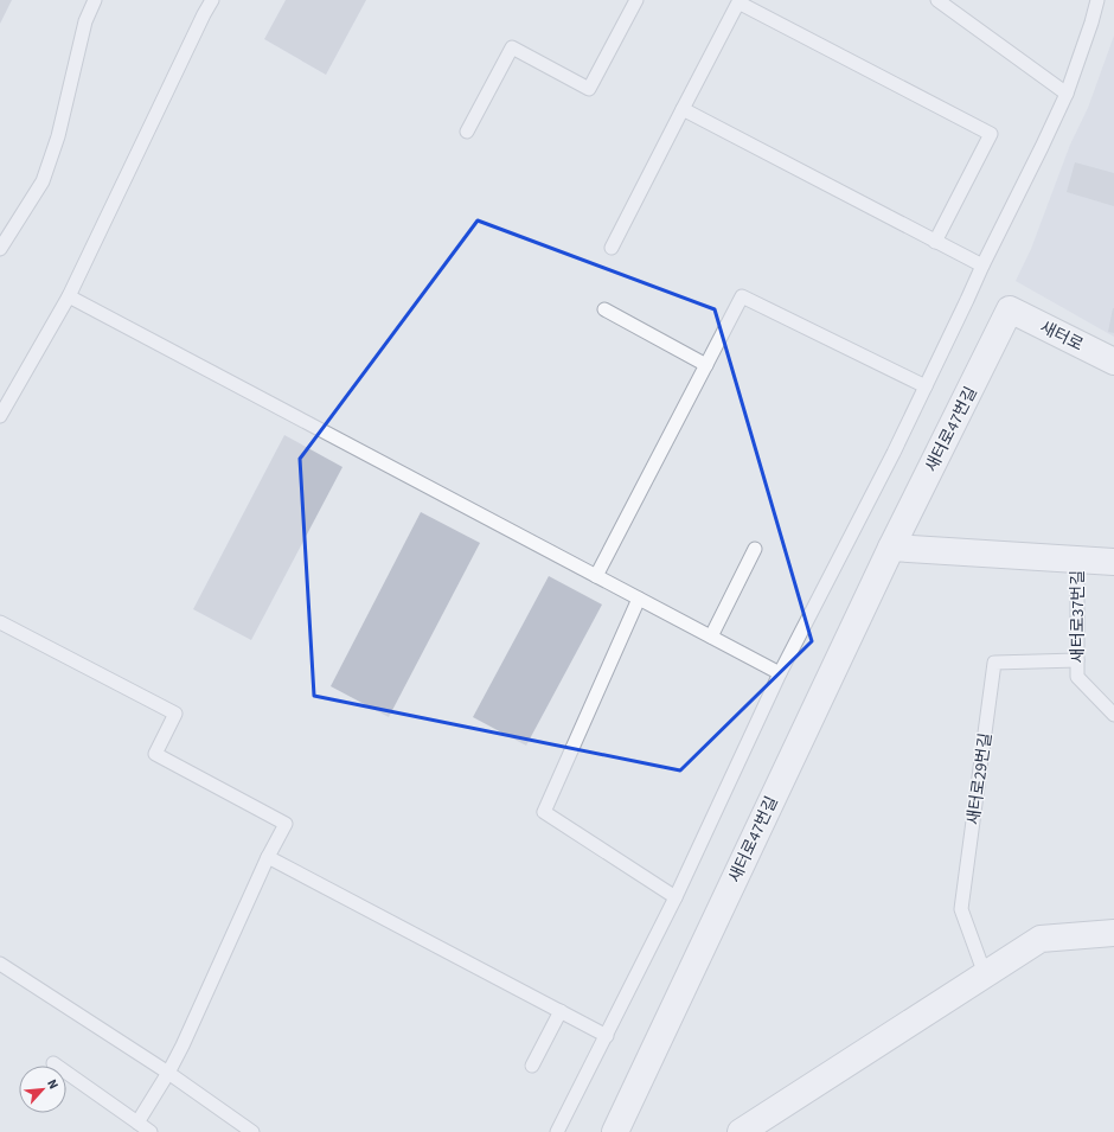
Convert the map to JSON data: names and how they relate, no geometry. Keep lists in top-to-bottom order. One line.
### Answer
{"streets":{"street":["새터로","새터로47번길"],"lane":["새터로37번길","새터로29번길"]},"crossings":[["새터로","새터로47번길"],["새터로37번길","새터로29번길"]],"north":"top right"}
